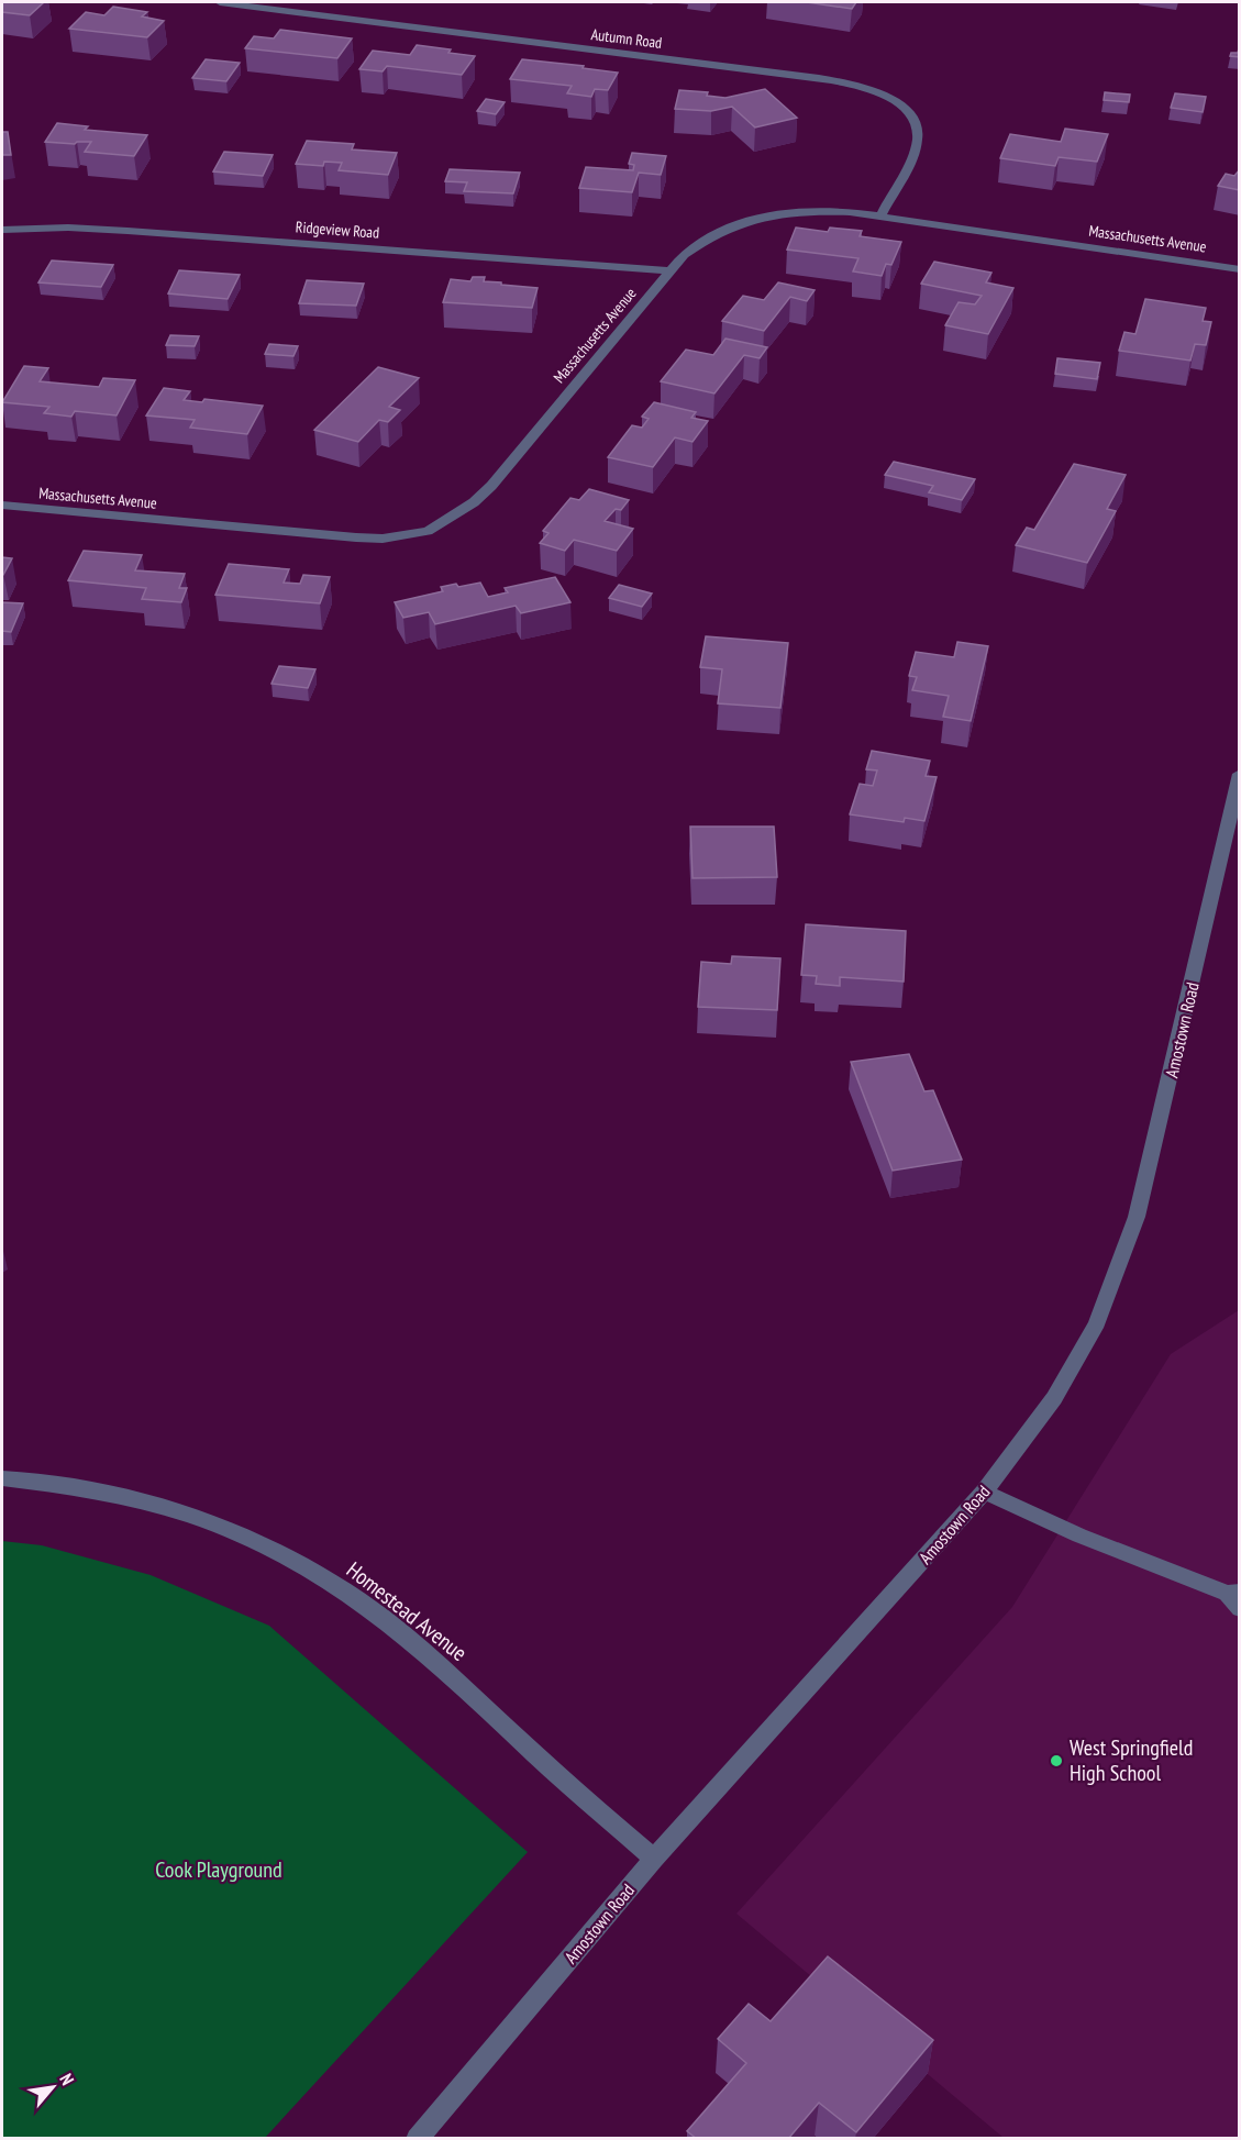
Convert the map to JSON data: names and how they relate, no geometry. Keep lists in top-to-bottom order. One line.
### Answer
{"streets":{"street":["Autumn Road","Ridgeview Road","Massachusetts Avenue","Amostown Road","Homestead Avenue"]},"crossings":[["Autumn Road","Massachusetts Avenue"],["Ridgeview Road","Massachusetts Avenue"],["Amostown Road","Homestead Avenue"]],"parks":["Cook Playground"],"places":["West Springfield High School"],"north":"top right"}
